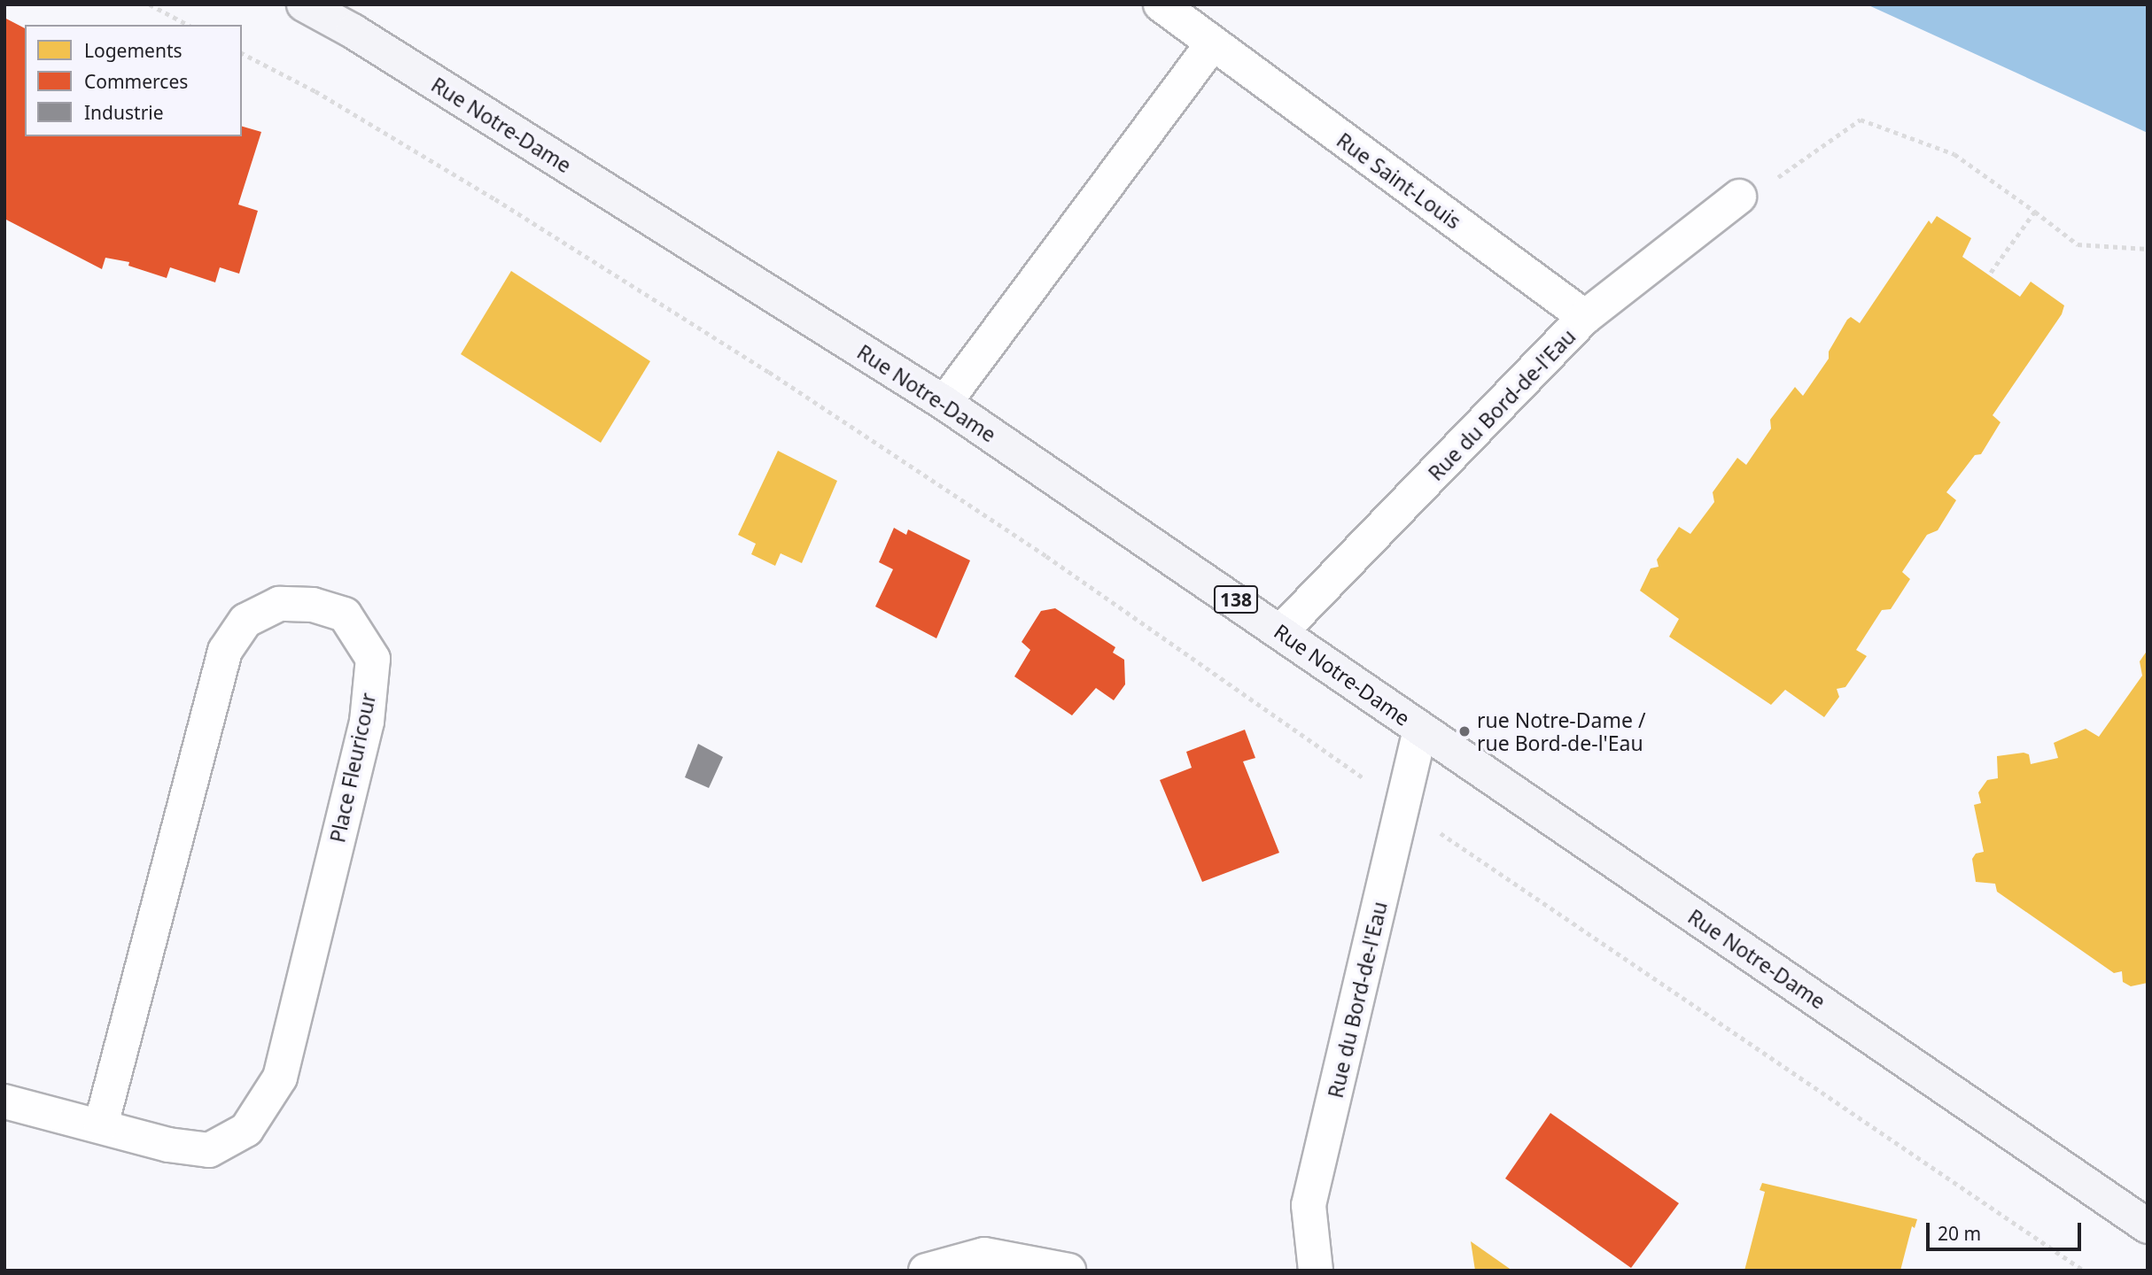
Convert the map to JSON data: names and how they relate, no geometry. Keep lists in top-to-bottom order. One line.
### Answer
{"streets":{"main road":["Rue Notre-Dame","138"],"street":["Rue Saint-Louis","Rue du Bord-de-l'Eau","Place Fleuricour"]},"crossings":[["Rue Notre-Dame","Rue du Bord-de-l'Eau"],["Rue Saint-Louis","Rue du Bord-de-l'Eau"]],"places":["rue Notre-Dame / rue Bord-de-l'Eau"],"legend":["Logements","Commerces","Industrie"],"scale_bar":"20 m"}
